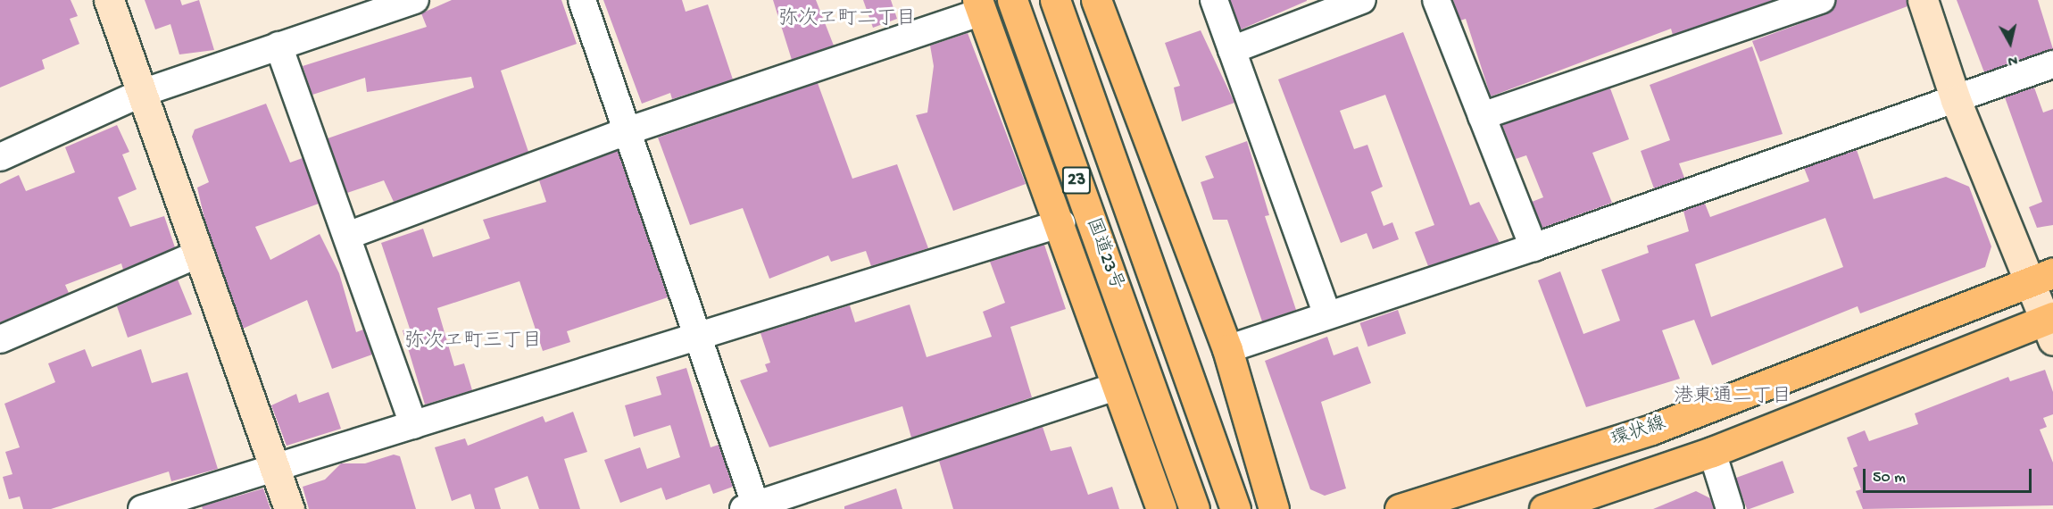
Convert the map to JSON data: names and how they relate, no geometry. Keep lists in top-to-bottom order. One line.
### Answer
{"streets":{"main road":["23","国道23号","環状線"]},"districts":["弥次ヱ町二丁目","弥次ヱ町三丁目","港東通二丁目"],"scale_bar":"50 m","north":"bottom"}
